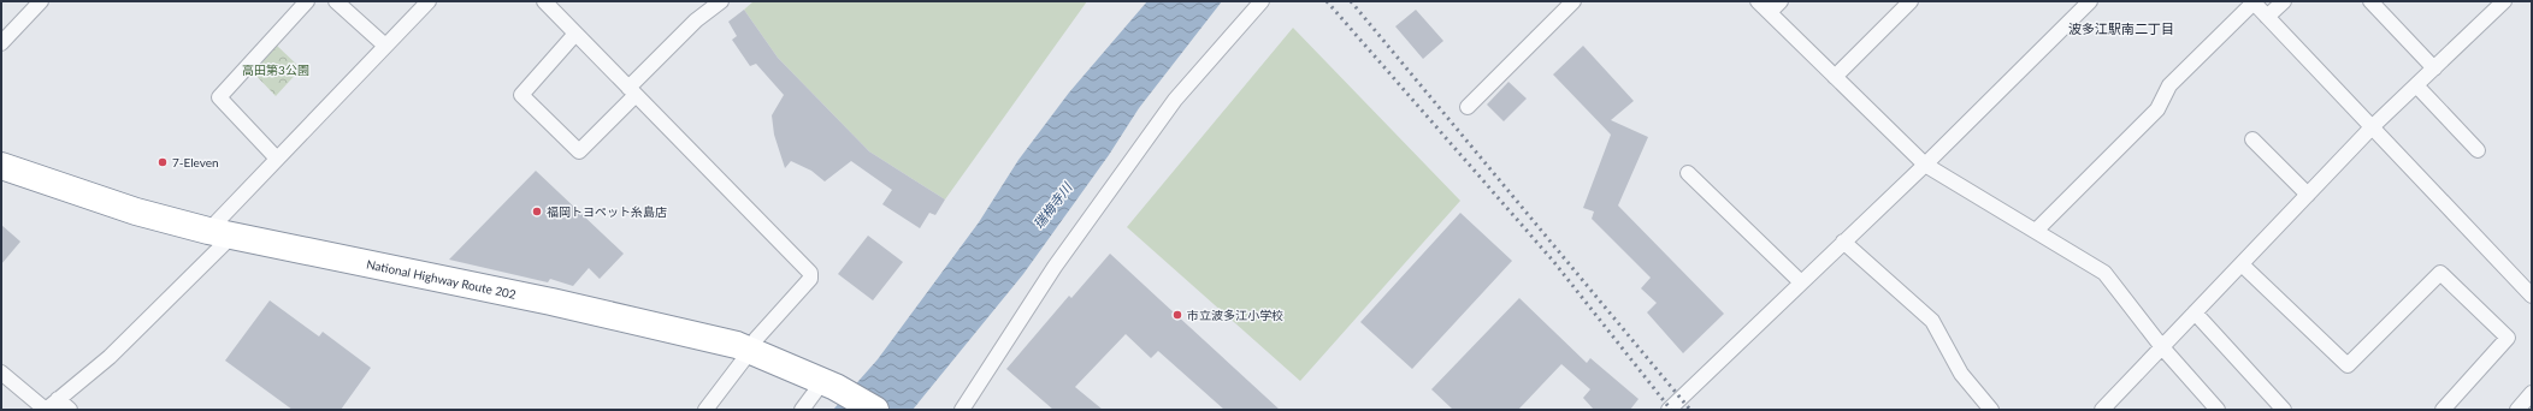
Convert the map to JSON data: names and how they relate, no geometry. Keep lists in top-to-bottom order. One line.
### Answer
{"streets":{"highway":["National Highway Route 202"]},"districts":["波多江駅南二丁目"],"water":["瑞梅寺川"],"parks":["高田第3公園"],"places":["7-Eleven","福岡トヨペット糸島店","市立波多江小学校"]}
